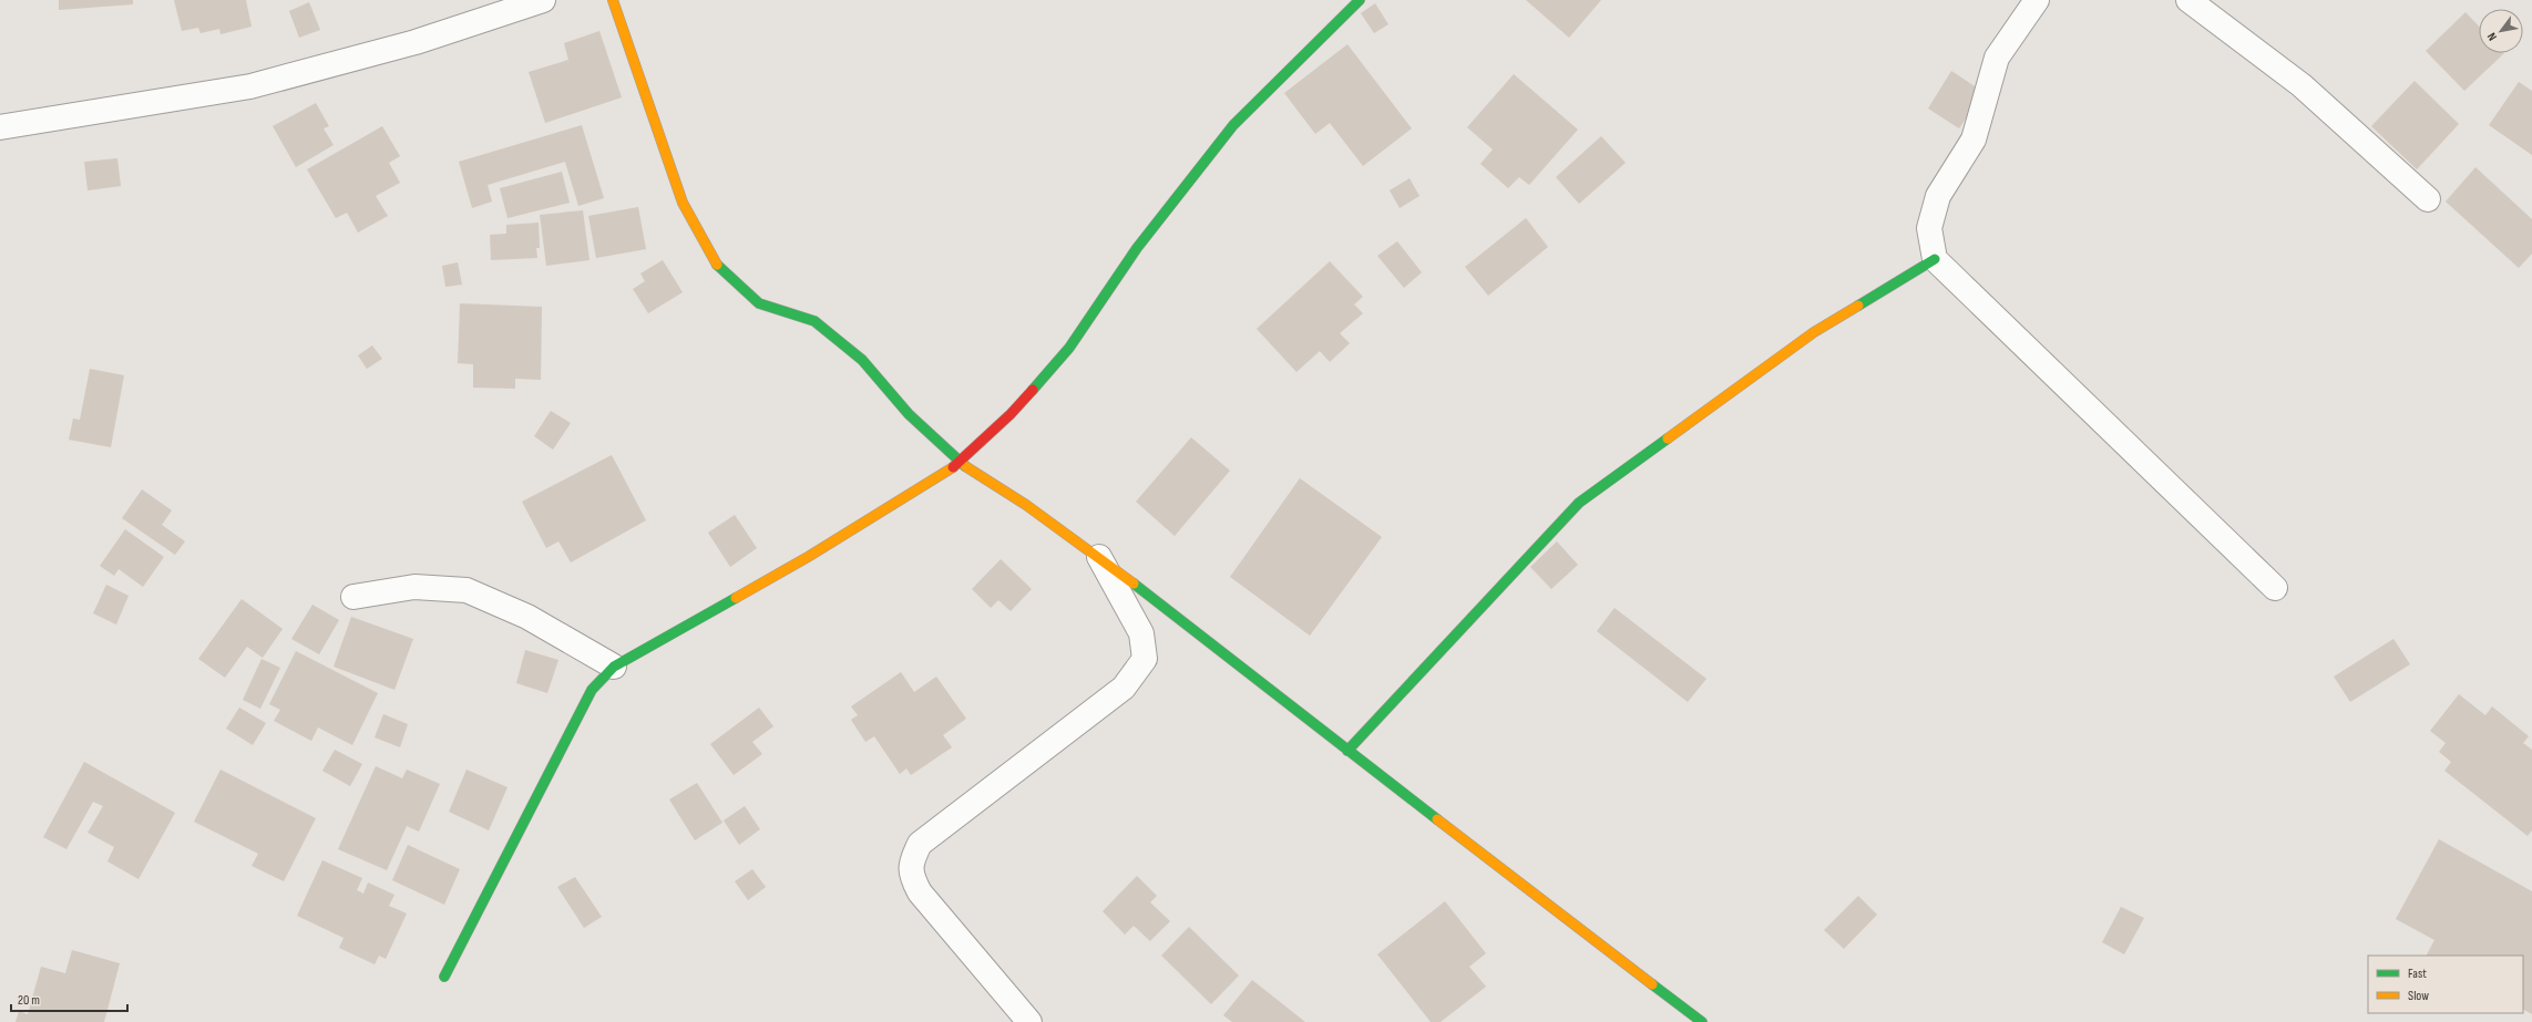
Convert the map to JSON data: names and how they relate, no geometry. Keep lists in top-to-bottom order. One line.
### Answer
{"legend":["Fast","Slow"],"scale_bar":"20 m","north":"bottom left"}
